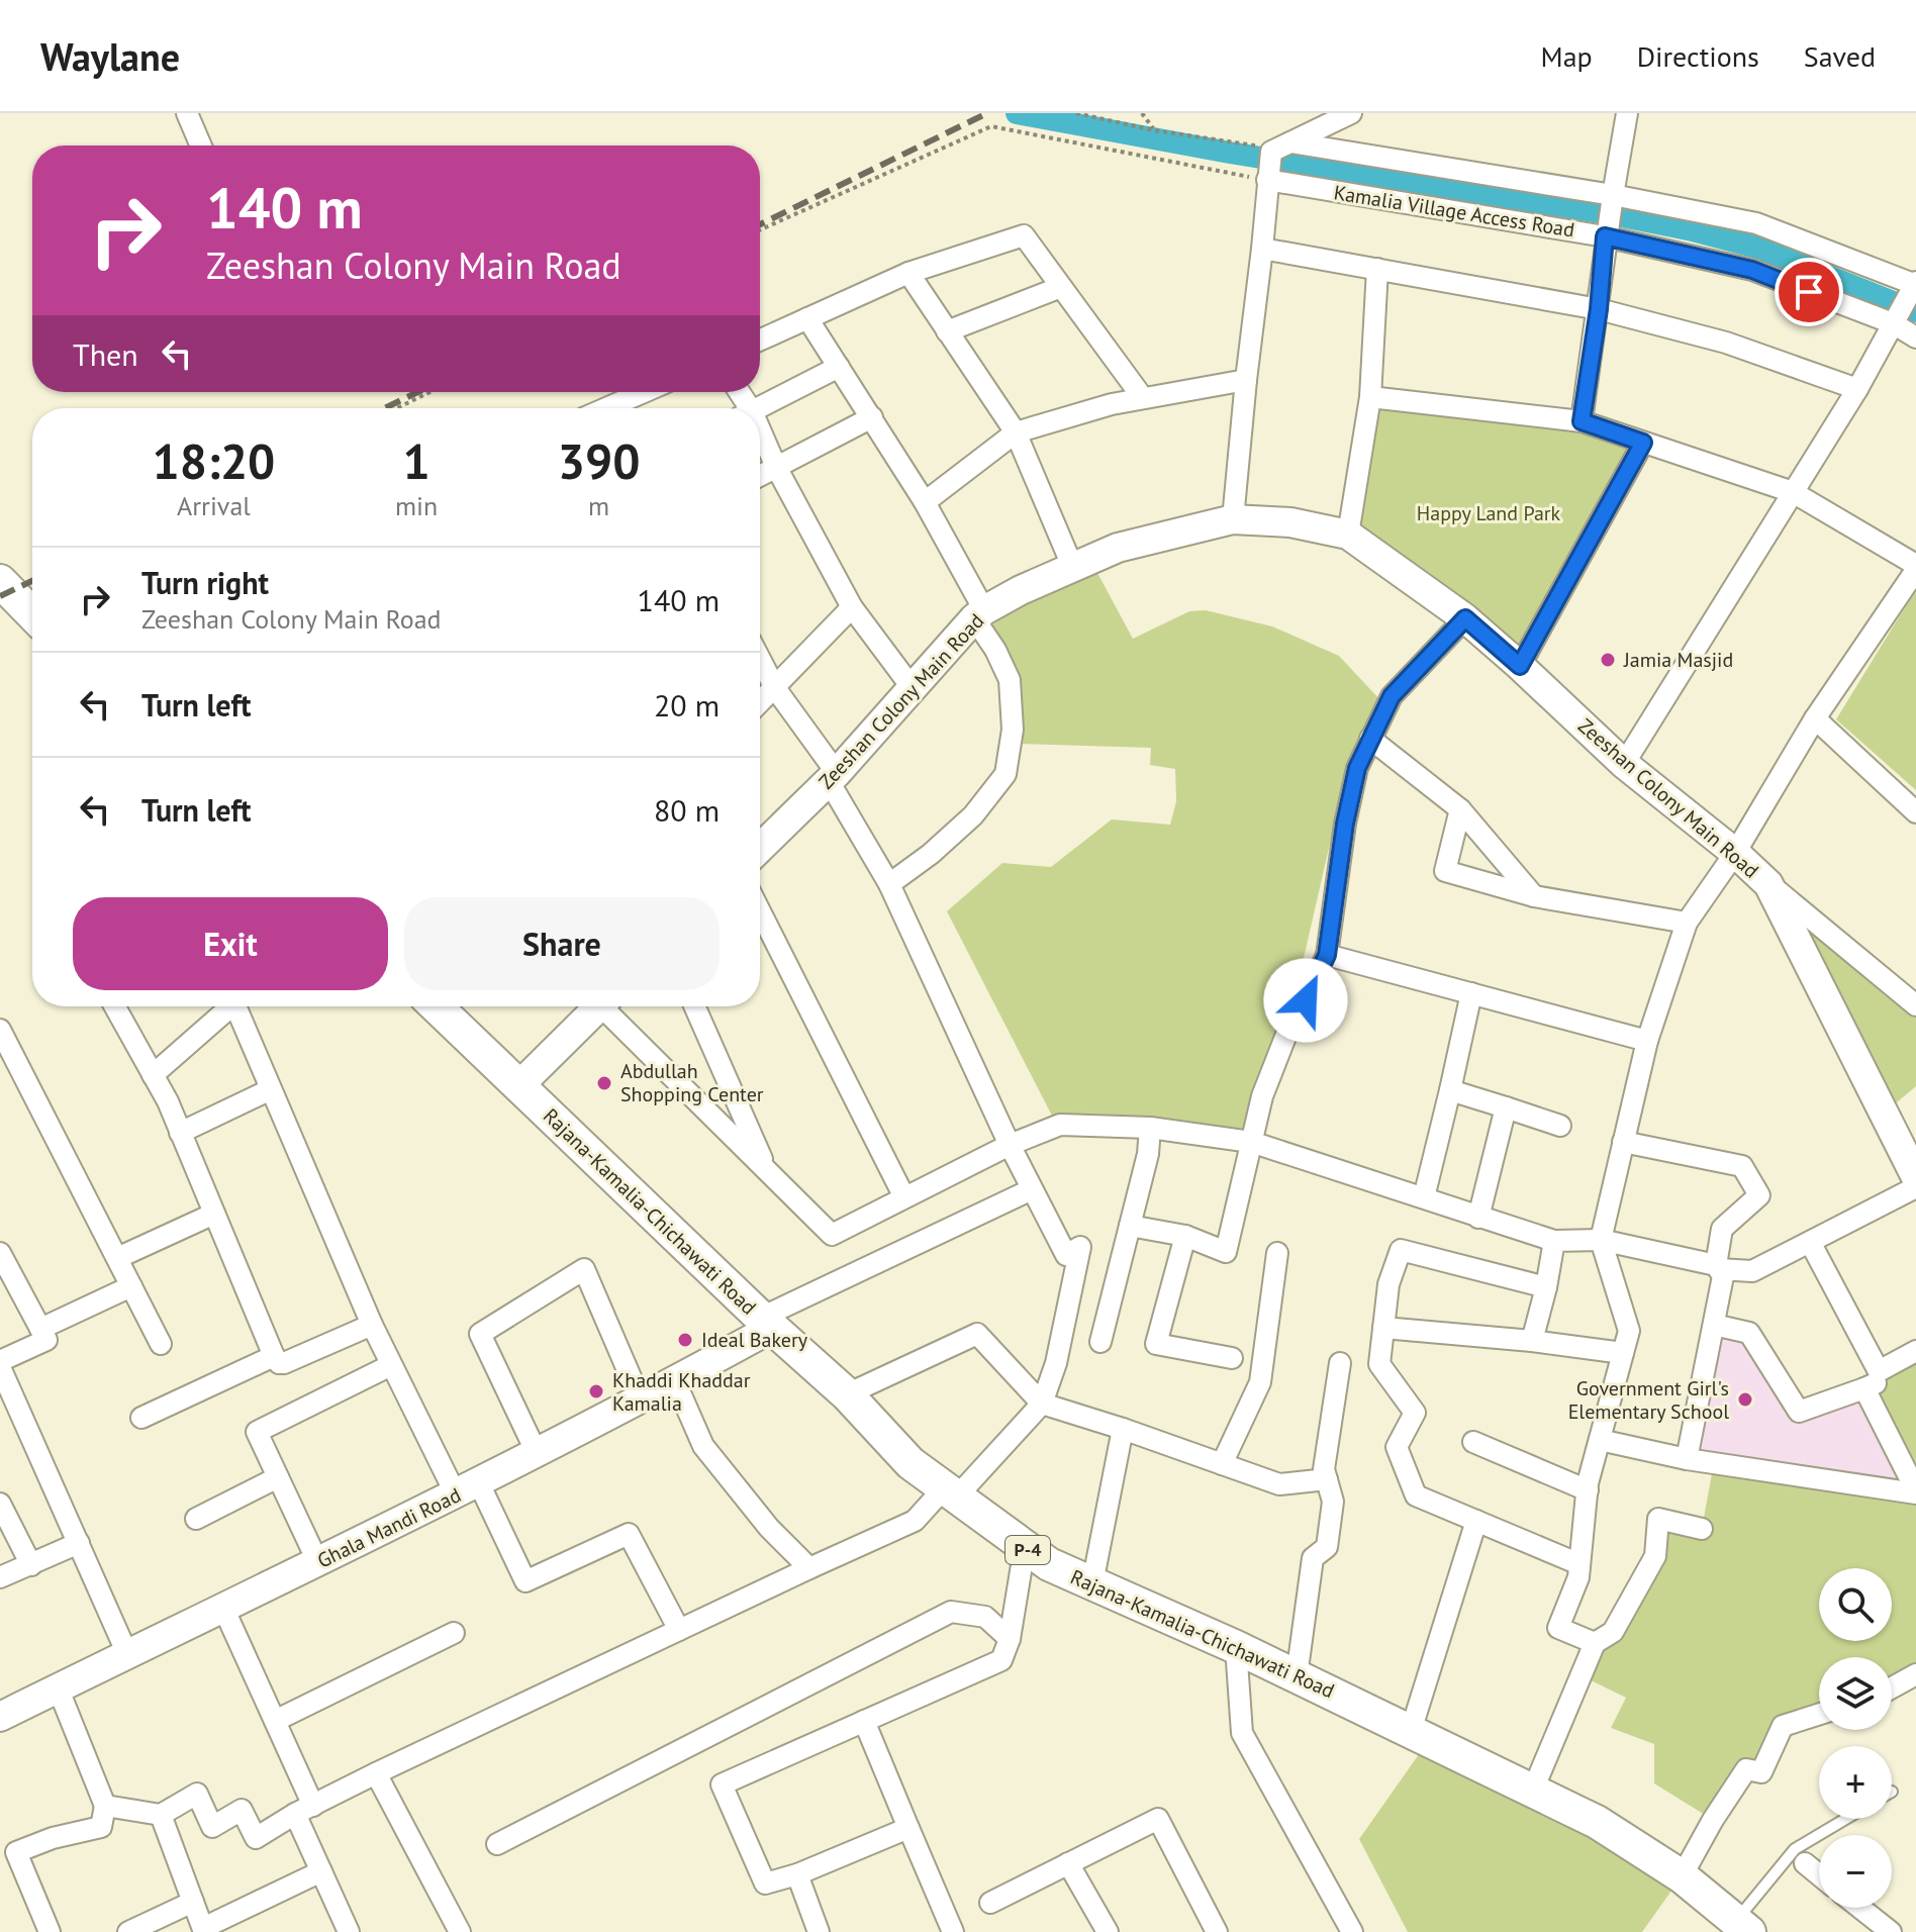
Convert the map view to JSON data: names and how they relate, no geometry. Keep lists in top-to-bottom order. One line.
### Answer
{"streets":{"main road":["Rajana-Kamalia-Chichawati Road","P-4"],"street":["Kamalia Village Access Road","Zeeshan Colony Main Road","Ghala Mandi Road"]},"crossings":[["Rajana-Kamalia-Chichawati Road","Ghala Mandi Road"]],"parks":["Happy Land Park"],"places":["Jamia Masjid","Abdullah Shopping Center","Ideal Bakery","Khaddi Khaddar Kamalia","Government Girl's Elementary School"],"page":{"header":"Waylane","nav":["Map","Directions","Saved"],"turn":["140 m","Zeeshan Colony Main Road"],"then":"Then","eta":["18:20","Arrival","1","min","390","m"],"list":[{"name":"Turn right","note":"Zeeshan Colony Main Road","value":"140 m"},{"name":"Turn left","value":"20 m"},{"name":"Turn left","value":"80 m"}],"buttons":["Exit","Share"],"map_buttons":["+","−"]}}
